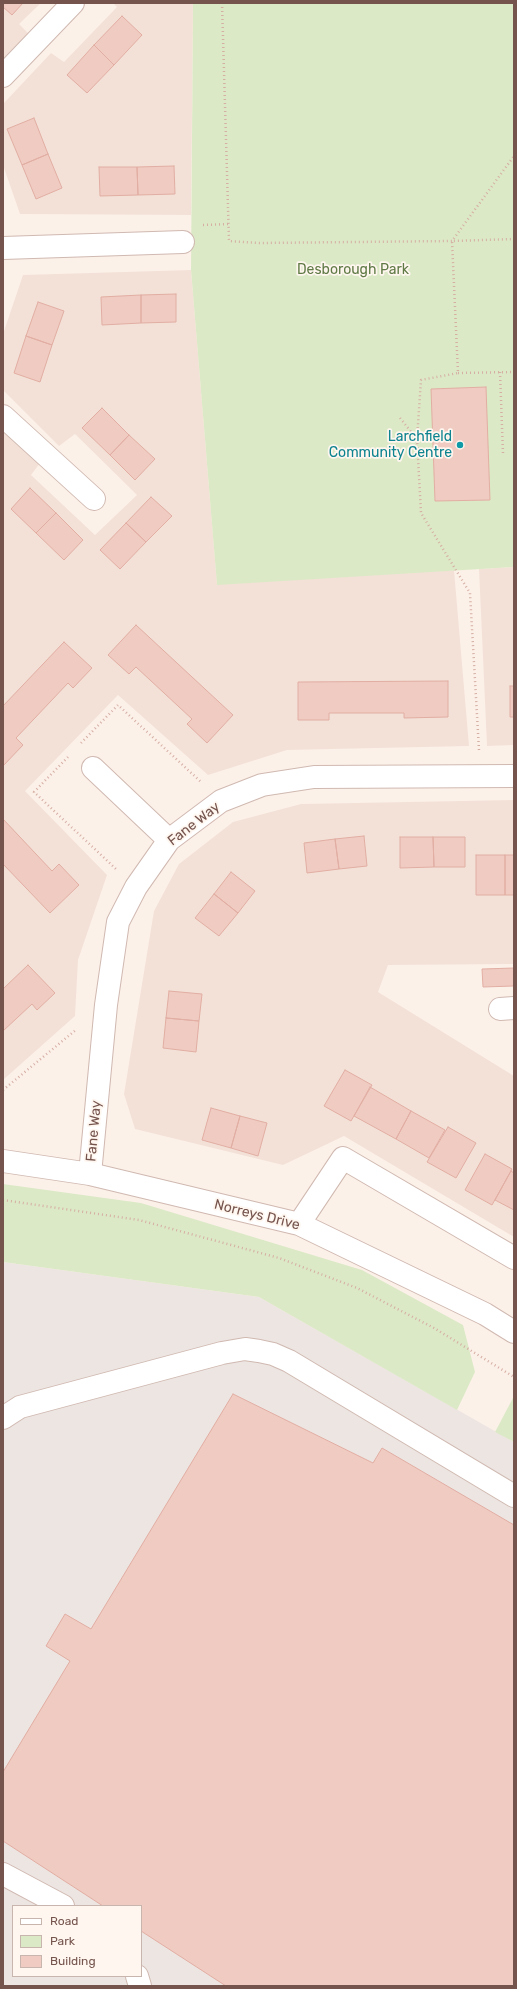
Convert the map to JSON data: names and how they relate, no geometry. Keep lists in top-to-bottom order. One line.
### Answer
{"streets":{"street":["Fane Way","Norreys Drive"]},"crossings":[["Fane Way","Norreys Drive"]],"parks":["Desborough Park"],"places":["Larchfield Community Centre"],"legend":["Road","Park","Building"]}
